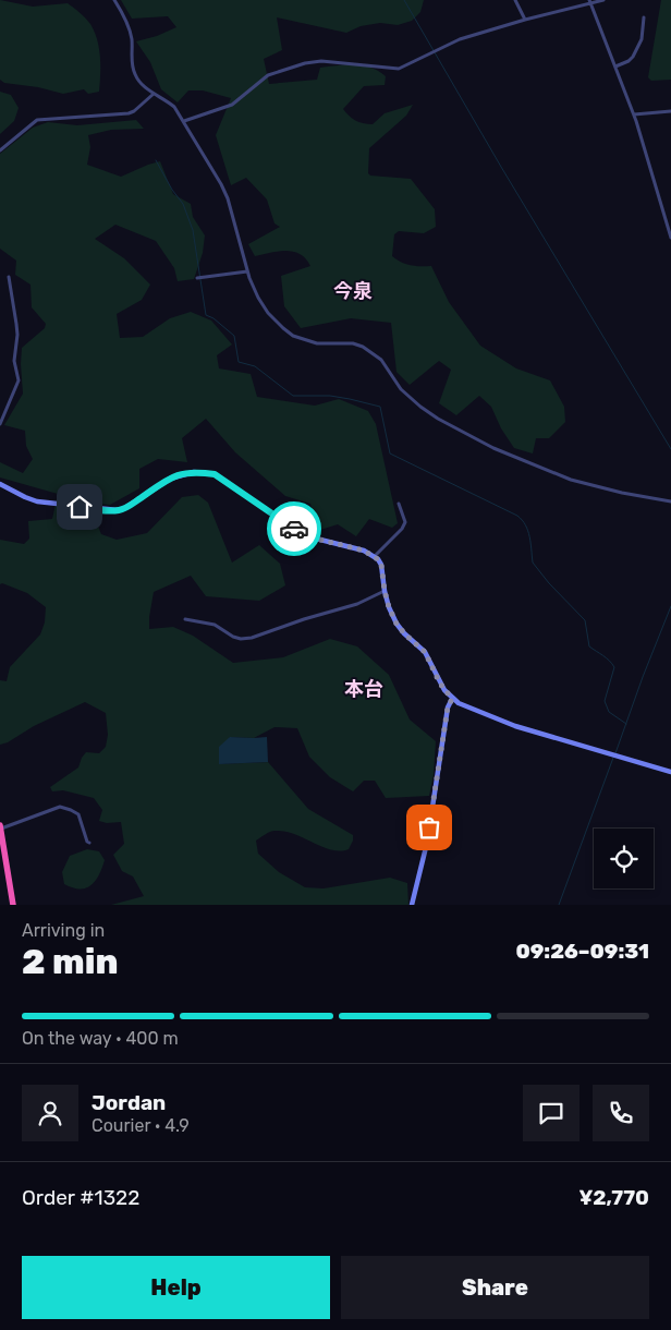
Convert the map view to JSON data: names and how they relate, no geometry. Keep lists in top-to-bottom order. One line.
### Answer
{"districts":["今泉","本台"],"page":{"heading":["2 min","Arriving in","09:26–09:31"],"panel":["Jordan","Courier · 4.9","Order #1322","¥2,770"],"bar":"On the way · 400 m","buttons":["Help","Share"]}}
